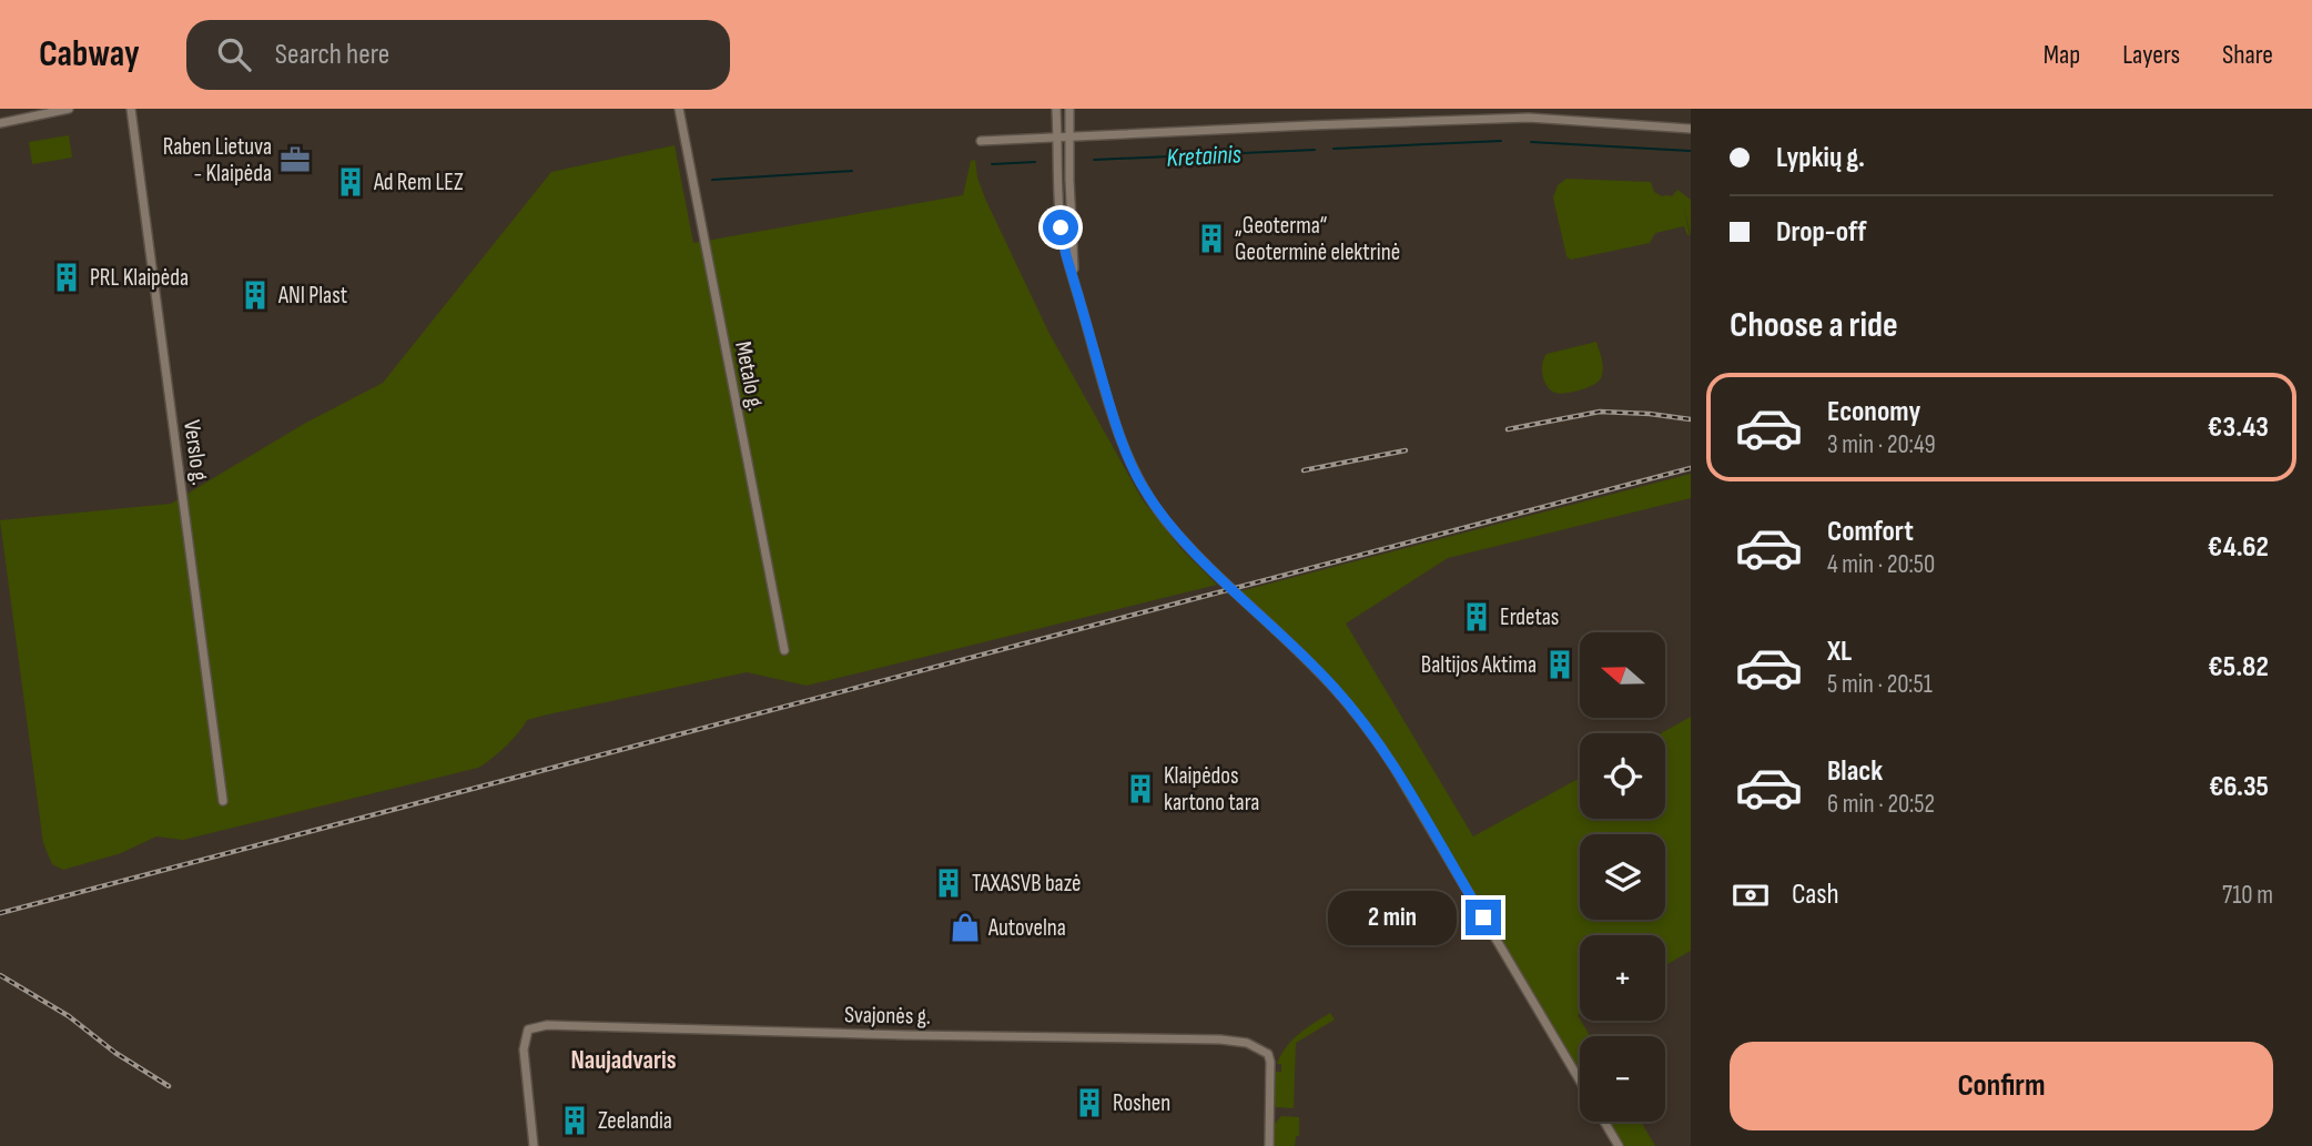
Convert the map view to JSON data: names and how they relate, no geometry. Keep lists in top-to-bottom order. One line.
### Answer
{"streets":{"street":["Metalo g.","Verslo g.","Svajonės g."]},"districts":["Naujadvaris"],"water":["Kretainis"],"places":{"office":["Raben Lietuva - Klaipėda"],"building":["Ad Rem LEZ","„Geoterma“ Geoterminė elektrinė","PRL Klaipėda","ANI Plast","Erdetas","Baltijos Aktima","Klaipėdos kartono tara","TAXASVB bazė","Roshen","Zeelandia"],"shop":["Autovelna"]},"north":"left","page":{"header":"Cabway","search":"Search here","nav":["Map","Layers","Share"],"banner":["Lypkių g.","Drop-off"],"heading":"Choose a ride","list":[{"name":"Economy","note":"3 min · 20:49","value":"€3.43"},{"name":"Comfort","note":"4 min · 20:50","value":"€4.62"},{"name":"XL","note":"5 min · 20:51","value":"€5.82"},{"name":"Black","note":"6 min · 20:52","value":"€6.35"}],"map_buttons":["+","−"],"pay":["Cash","710 m"],"bubble":"2 min","buttons":"Confirm"}}
